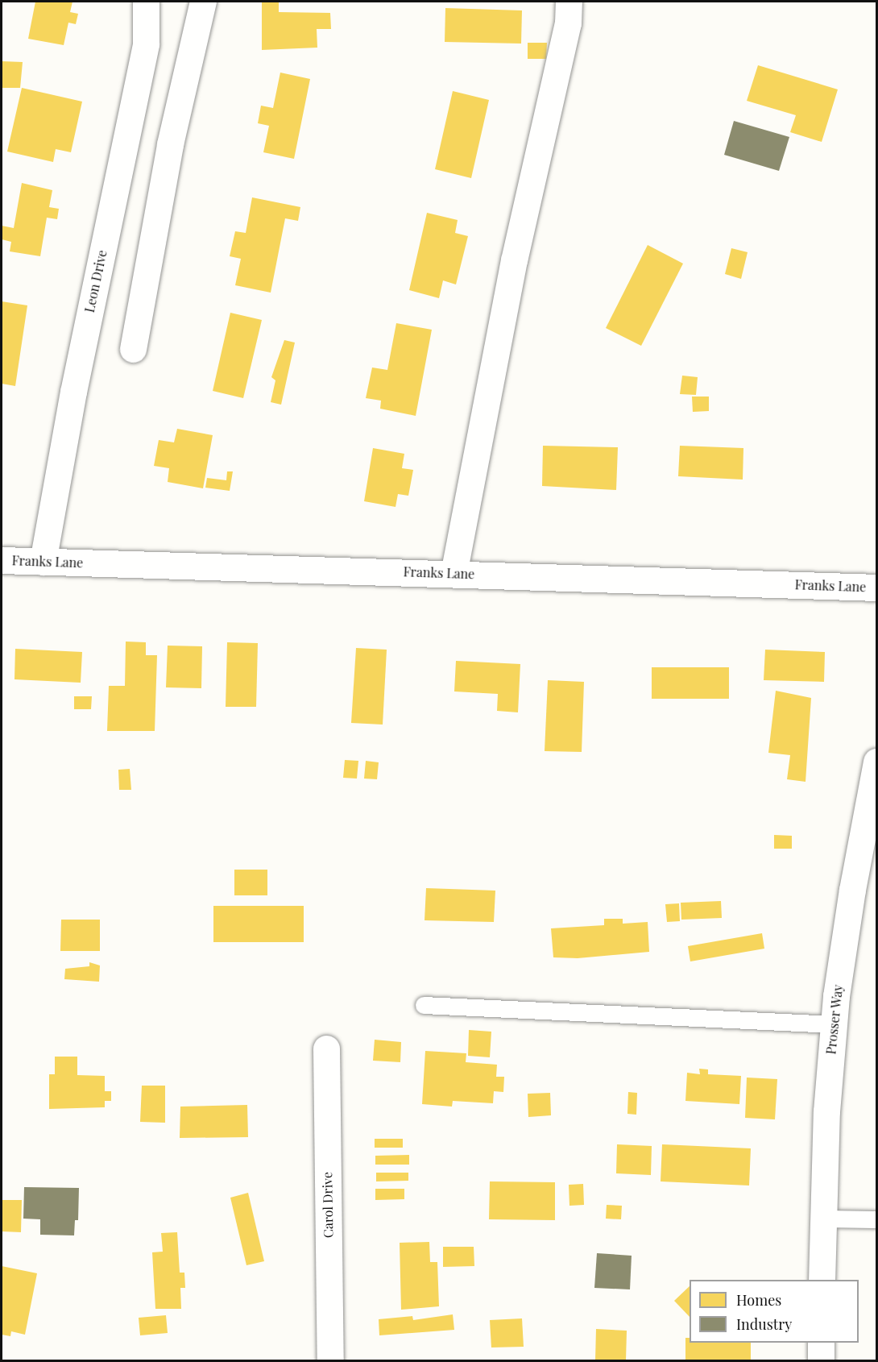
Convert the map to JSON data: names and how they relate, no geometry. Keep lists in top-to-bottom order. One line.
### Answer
{"streets":{"street":["Leon Drive","Franks Lane","Prosser Way","Carol Drive"]},"crossings":[["Leon Drive","Franks Lane"]],"legend":["Homes","Industry"]}
